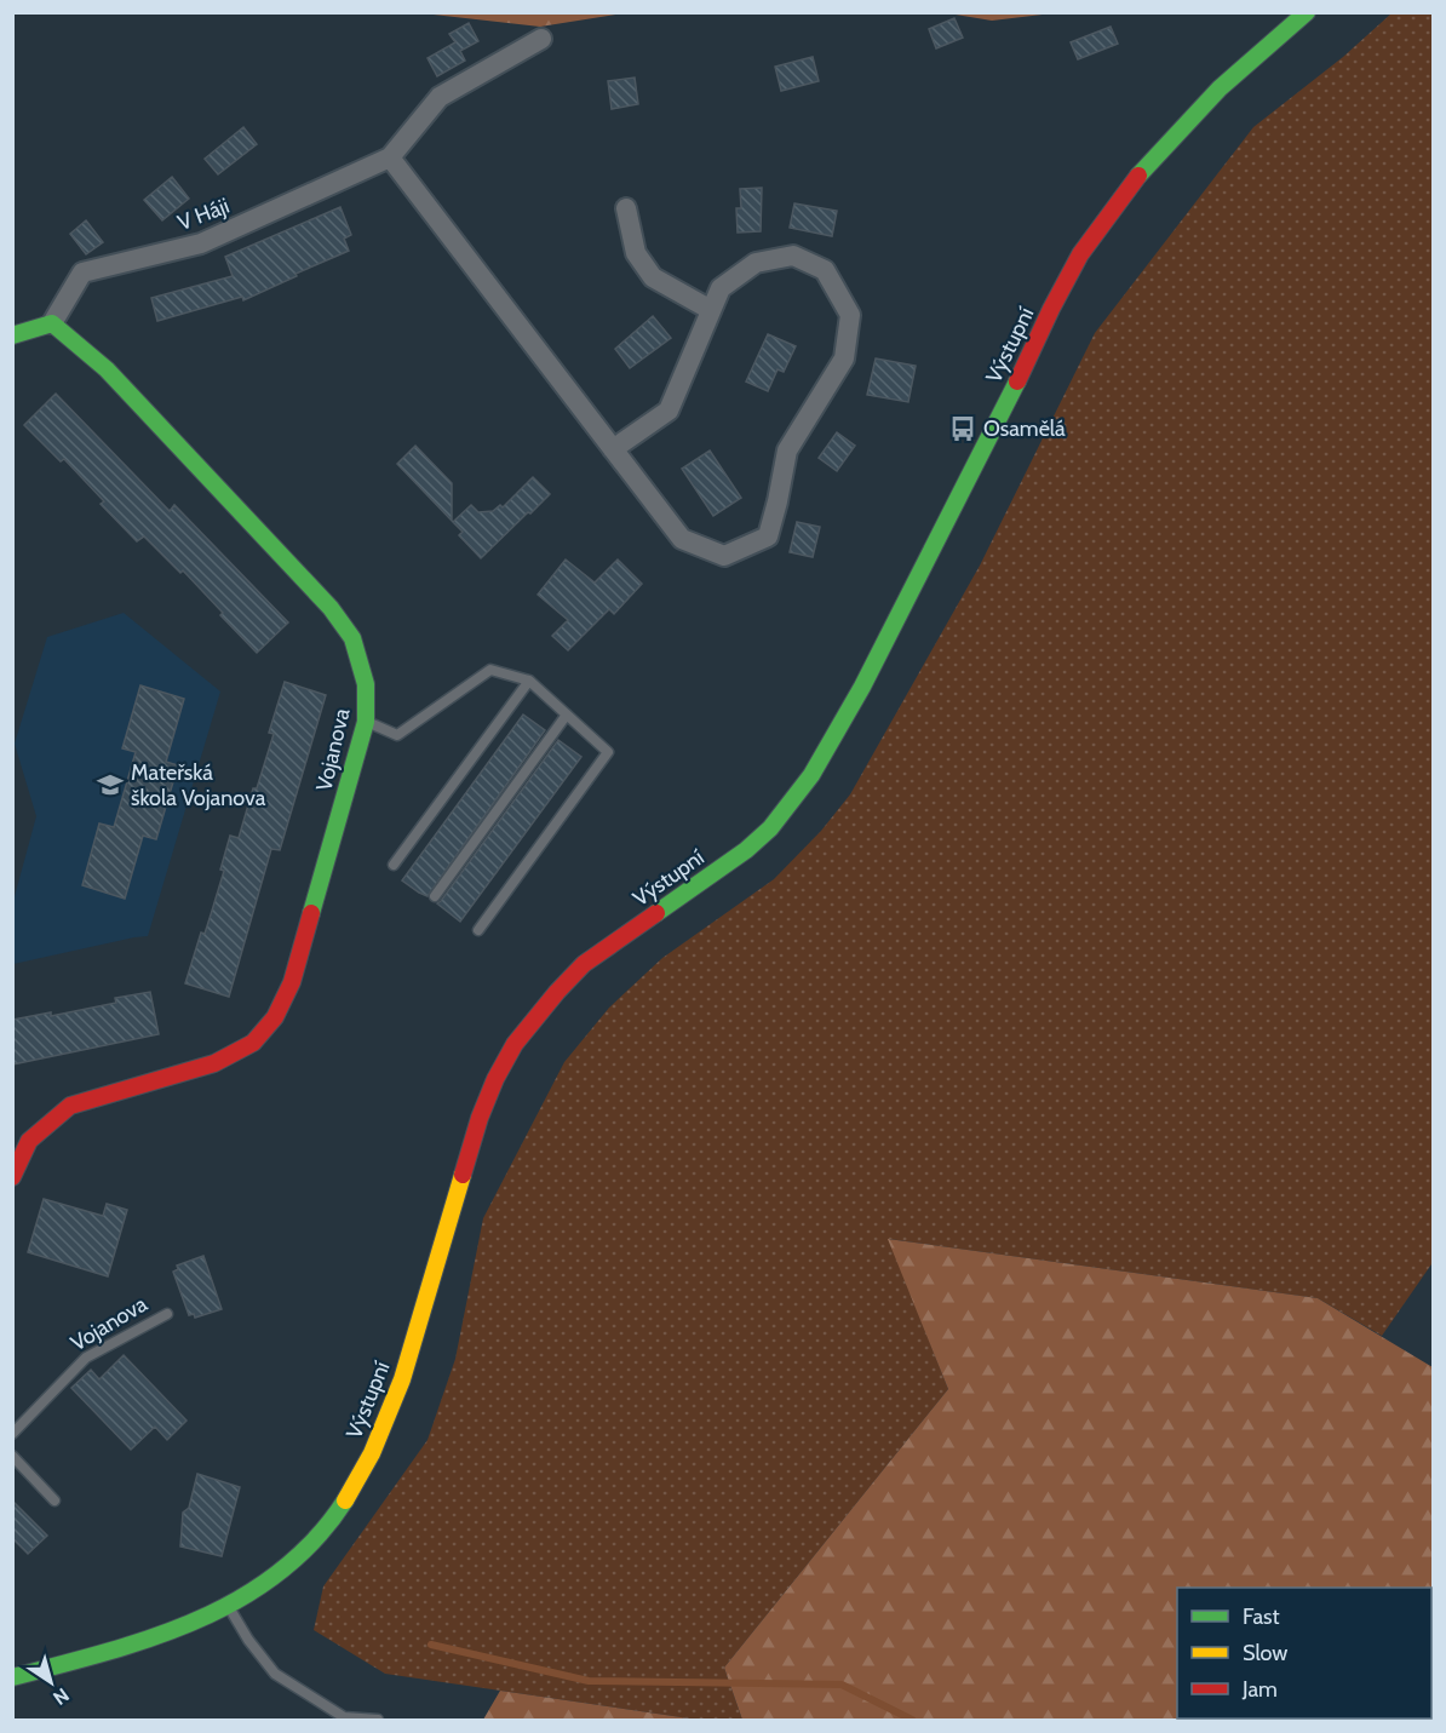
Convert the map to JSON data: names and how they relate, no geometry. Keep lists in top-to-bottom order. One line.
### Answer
{"streets":{"street":["V Háji","Výstupní","Vojanova"]},"crossings":[["V Háji","Vojanova"]],"places":{"bus stop":["Osamělá"],"school or university":["Mateřská škola Vojanova"]},"legend":["Fast","Slow","Jam"],"north":"bottom right"}
